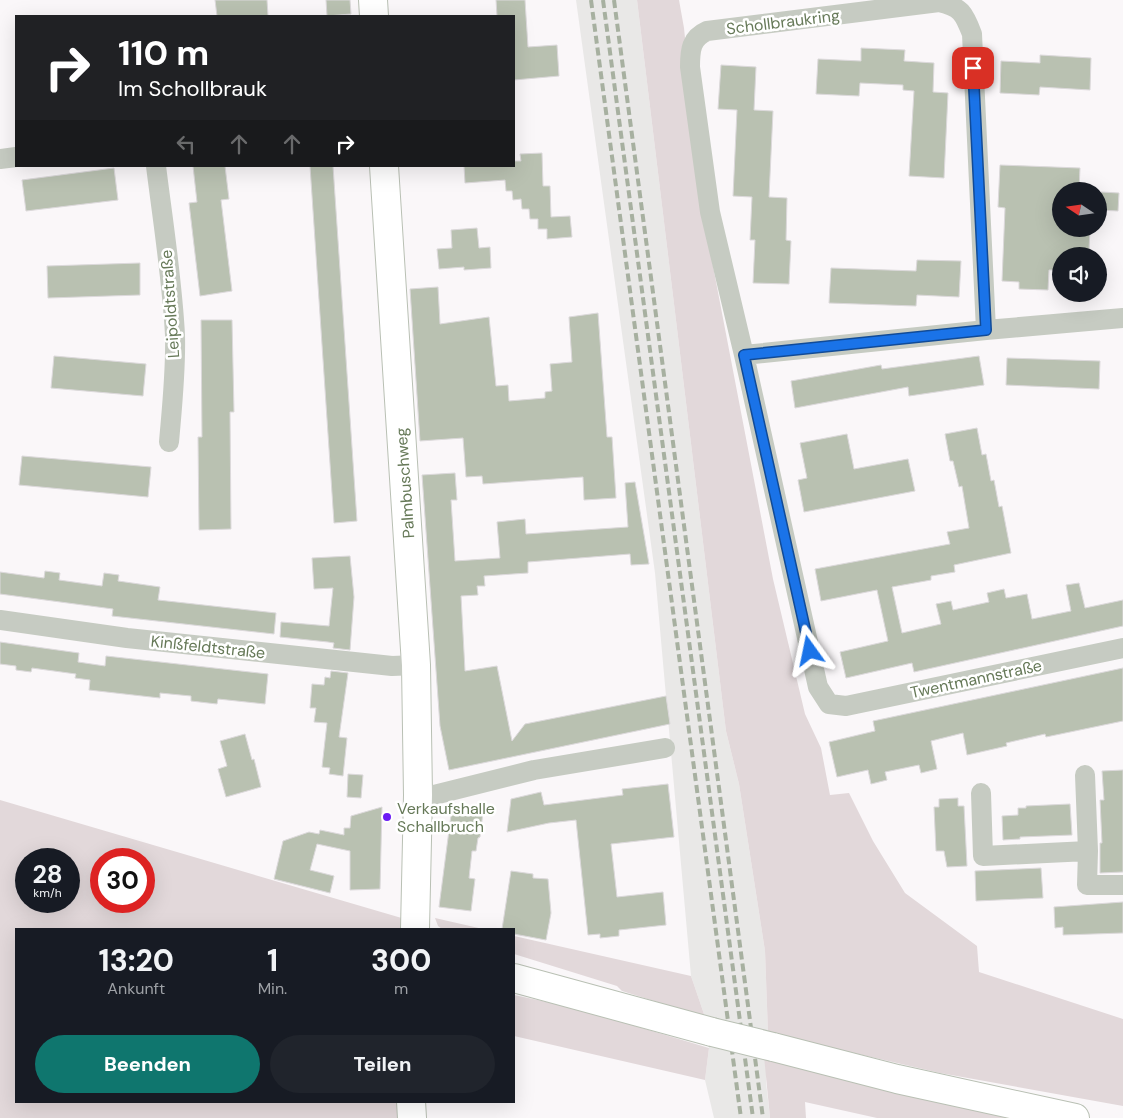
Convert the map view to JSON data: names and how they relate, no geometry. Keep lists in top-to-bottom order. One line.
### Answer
{"streets":{"street":["Schollbraukring","Leipoldtstraße","Palmbuschweg","Kinßfeldtstraße","Twentmannstraße"]},"crossings":[["Schollbraukring","Twentmannstraße"],["Palmbuschweg","Kinßfeldtstraße"]],"places":["Verkaufshalle Schallbruch"],"north":"left","page":{"turn":["110 m","Im Schollbrauk"],"speed":"28 km/h","limit":"30","eta":["13:20","Ankunft","1","Min.","300","m"],"buttons":["Beenden","Teilen"]}}
